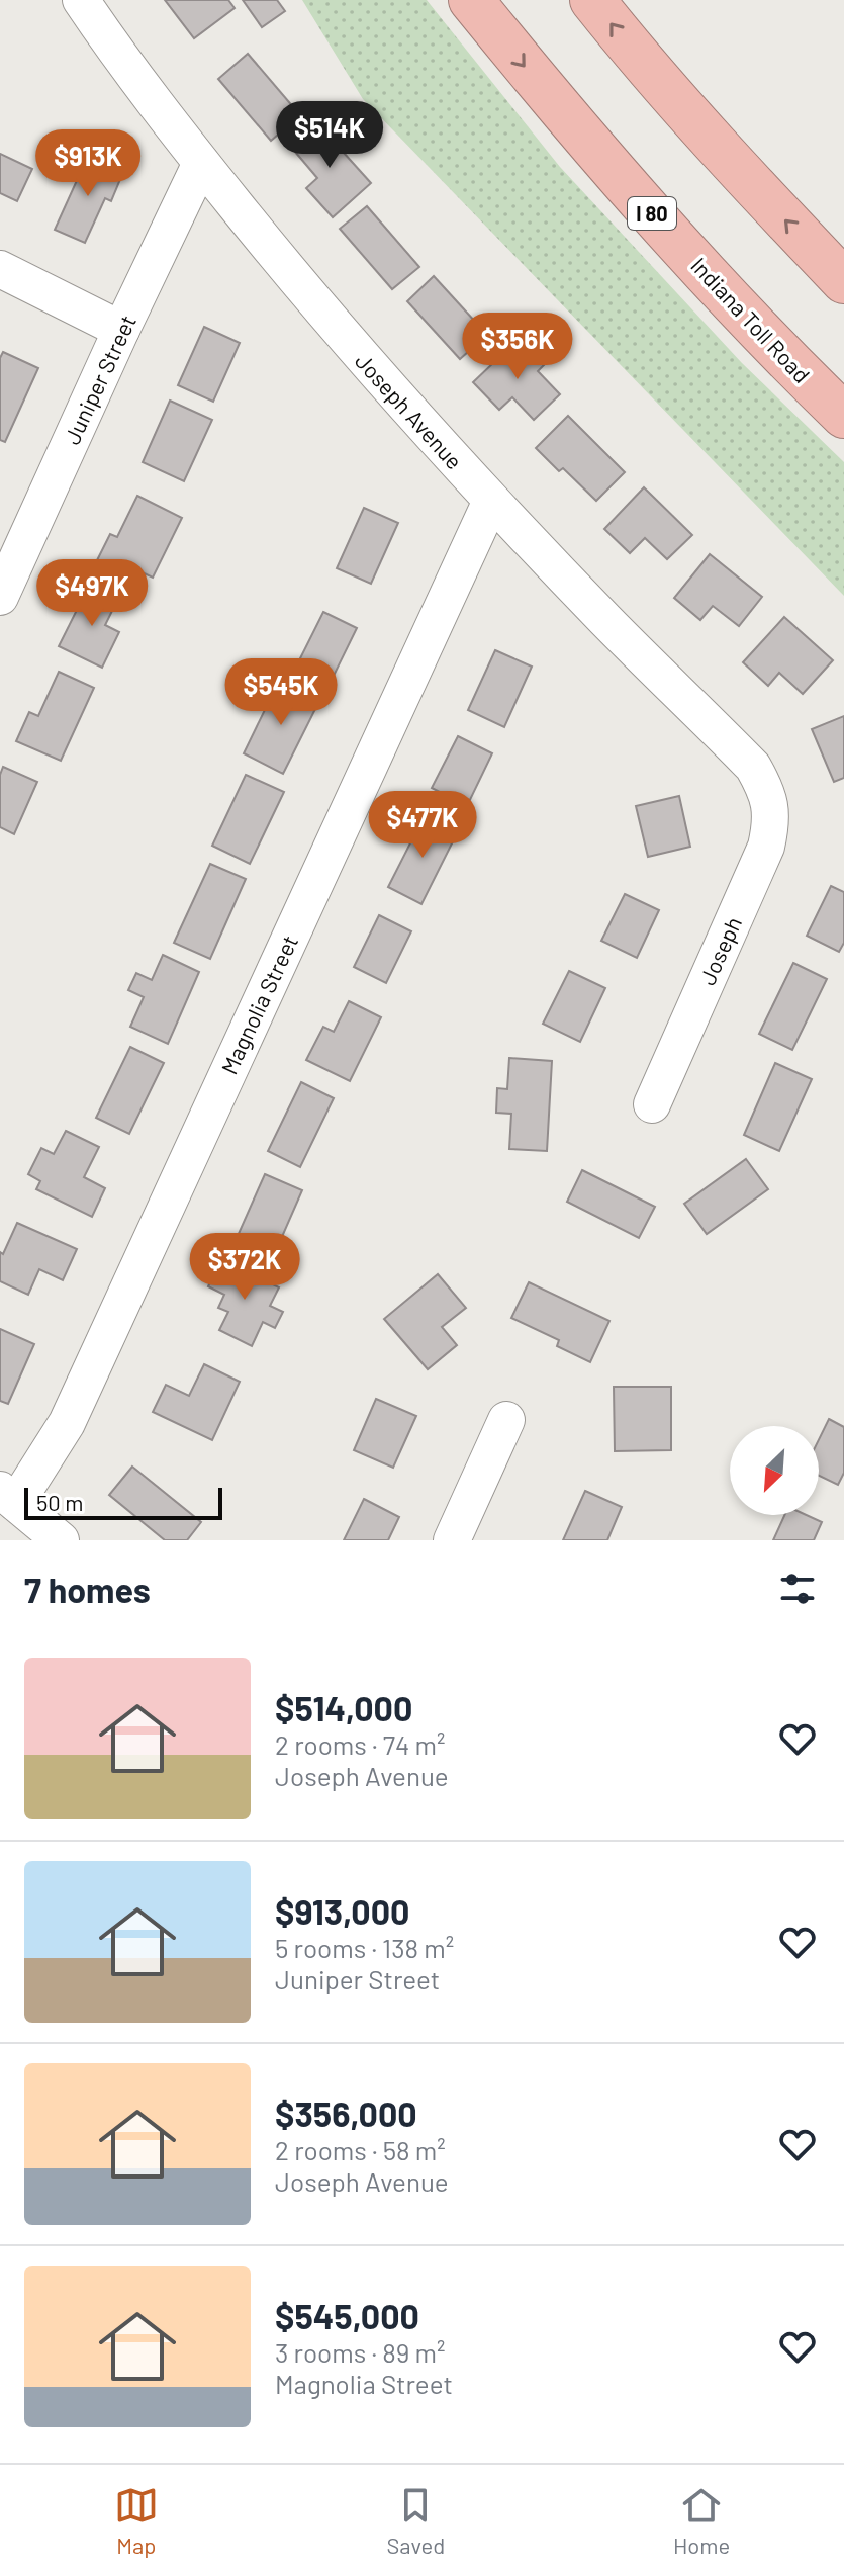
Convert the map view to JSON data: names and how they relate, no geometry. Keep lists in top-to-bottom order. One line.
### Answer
{"streets":{"highway":["I 80","Indiana Toll Road"],"street":["Juniper Street","Joseph Avenue","Joseph","Magnolia Street"]},"crossings":[["Juniper Street","Joseph Avenue"],["Joseph Avenue","Joseph"],["Joseph Avenue","Magnolia Street"]],"scale_bar":"50 m","north":"bottom left","page":{"price":["$514K","$913K","$356K","$497K","$545K","$477K","$372K"],"scale":"50 m","heading":"7 homes","list":[{"name":"$514,000","note":"2 rooms · 74 m² · Joseph Avenue"},{"name":"$913,000","note":"5 rooms · 138 m² · Juniper Street"},{"name":"$356,000","note":"2 rooms · 58 m² · Joseph Avenue"},{"name":"$545,000","note":"3 rooms · 89 m² · Magnolia Street"}],"tabs":["Map","Saved","Home"]}}
